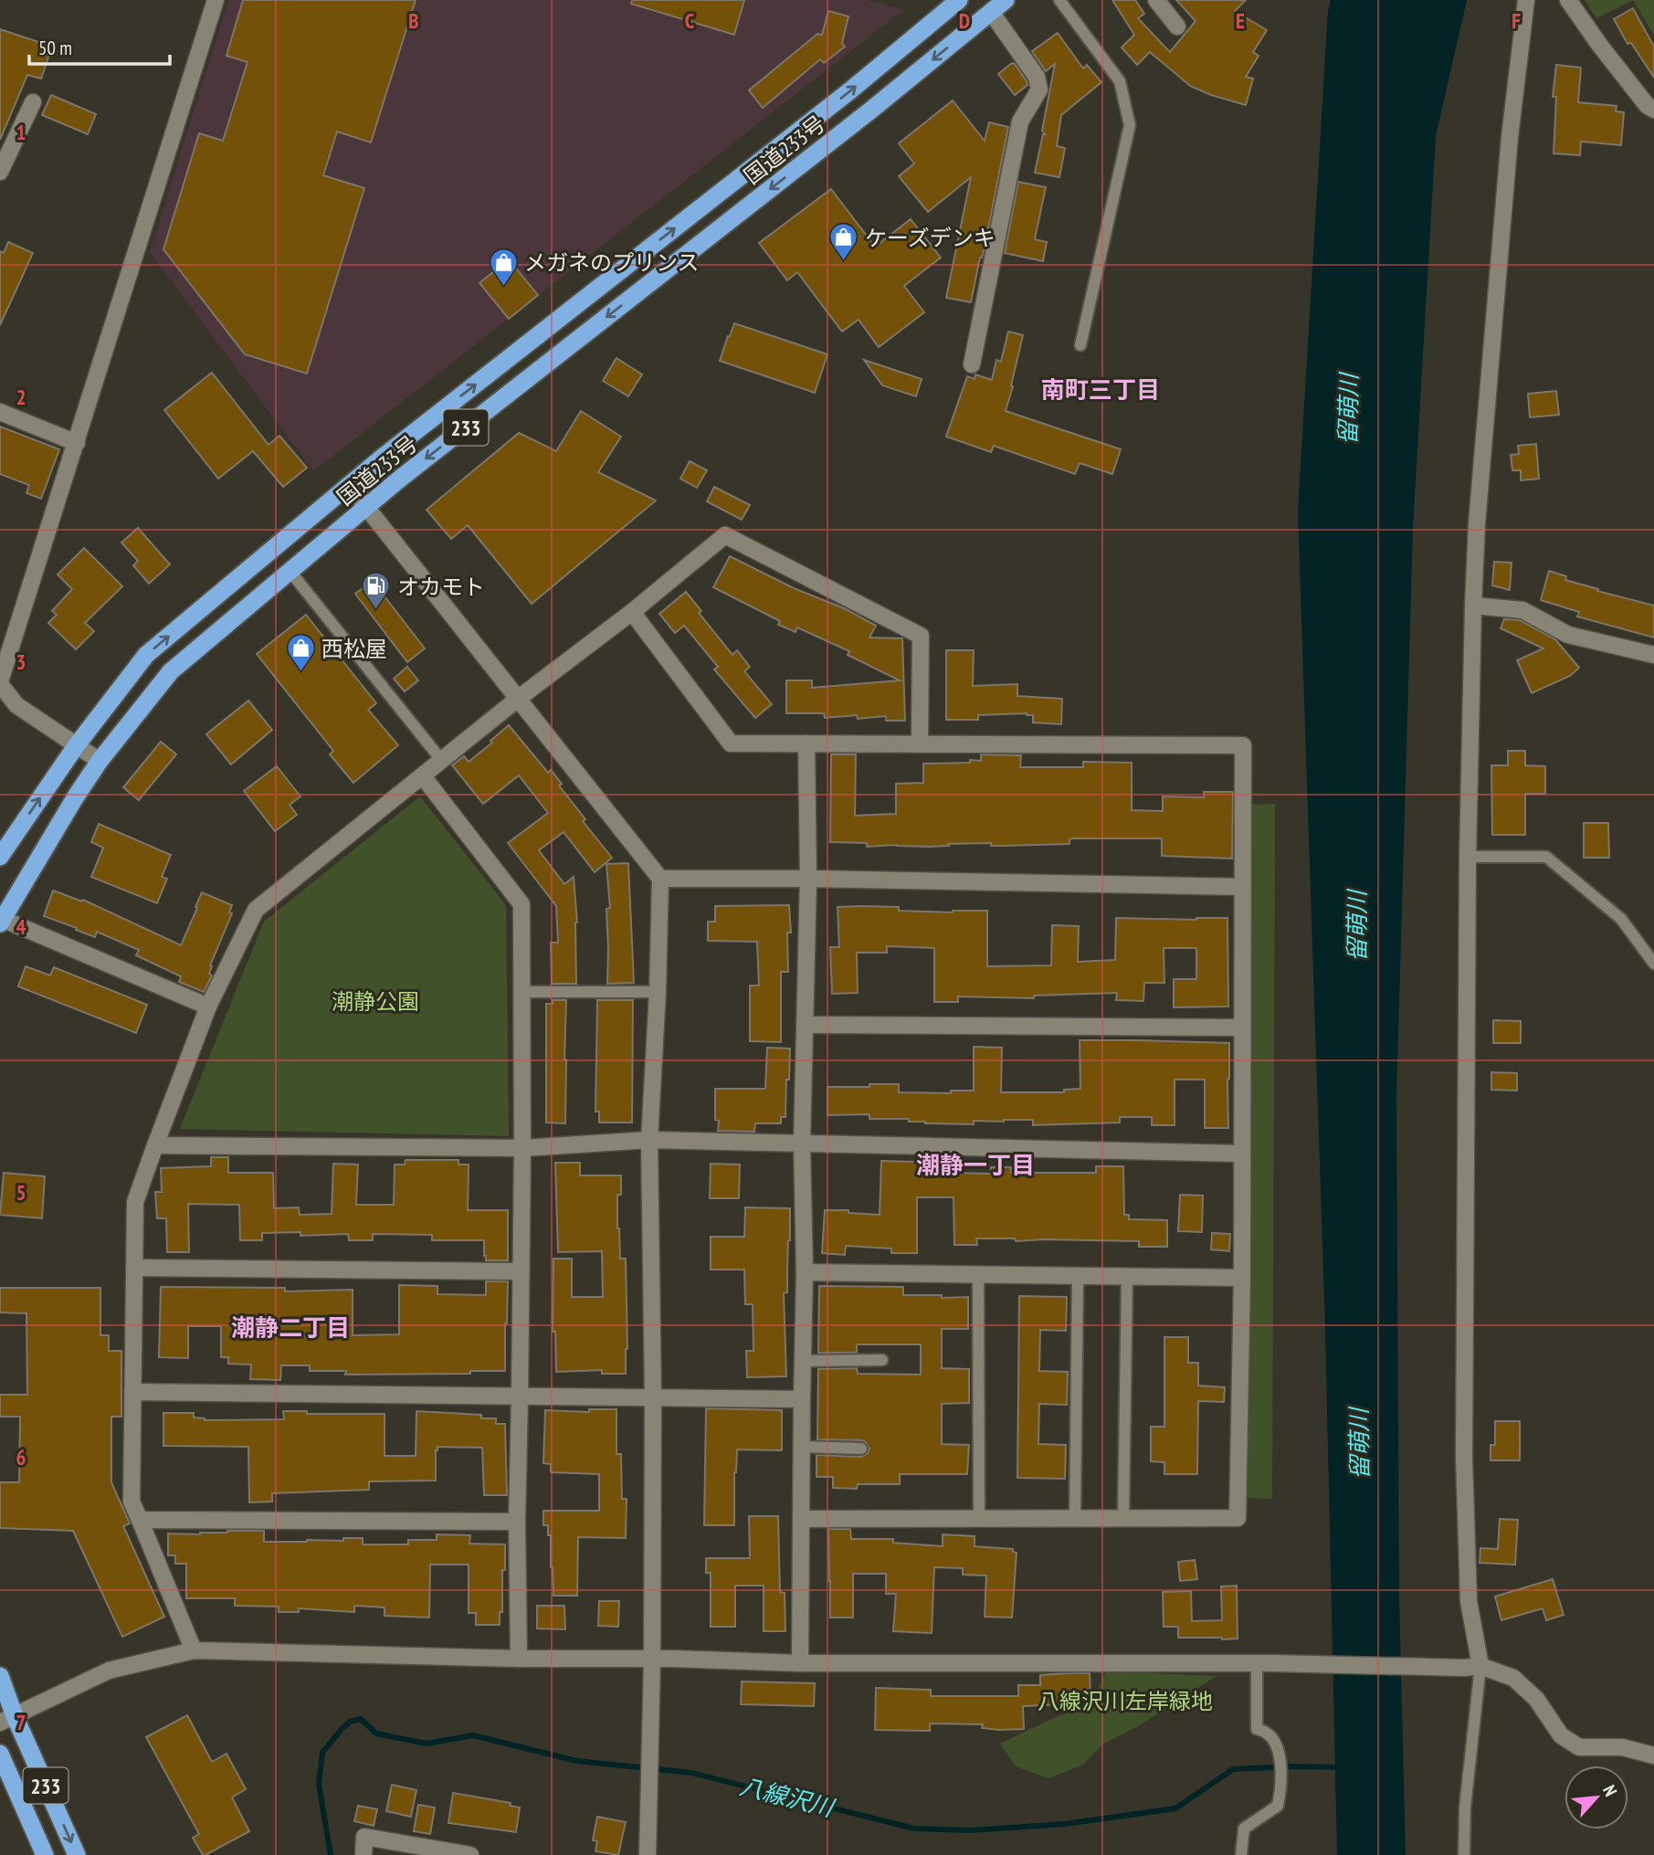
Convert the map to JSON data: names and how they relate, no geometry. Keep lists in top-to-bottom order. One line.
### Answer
{"streets":{"highway":["国道233号","233"]},"districts":["南町三丁目","潮静一丁目","潮静二丁目"],"water":["留萌川","八線沢川"],"parks":["潮静公園","八線沢川左岸緑地"],"places":{"shop":["ケーズデンキ","メガネのプリンス","西松屋"],"fuel station":["オカモト"]},"scale_bar":"50 m","north":"top right","grid":{"columns":["B","C","D","E","F"],"rows":["1","2","3","4","5","6","7"]}}
